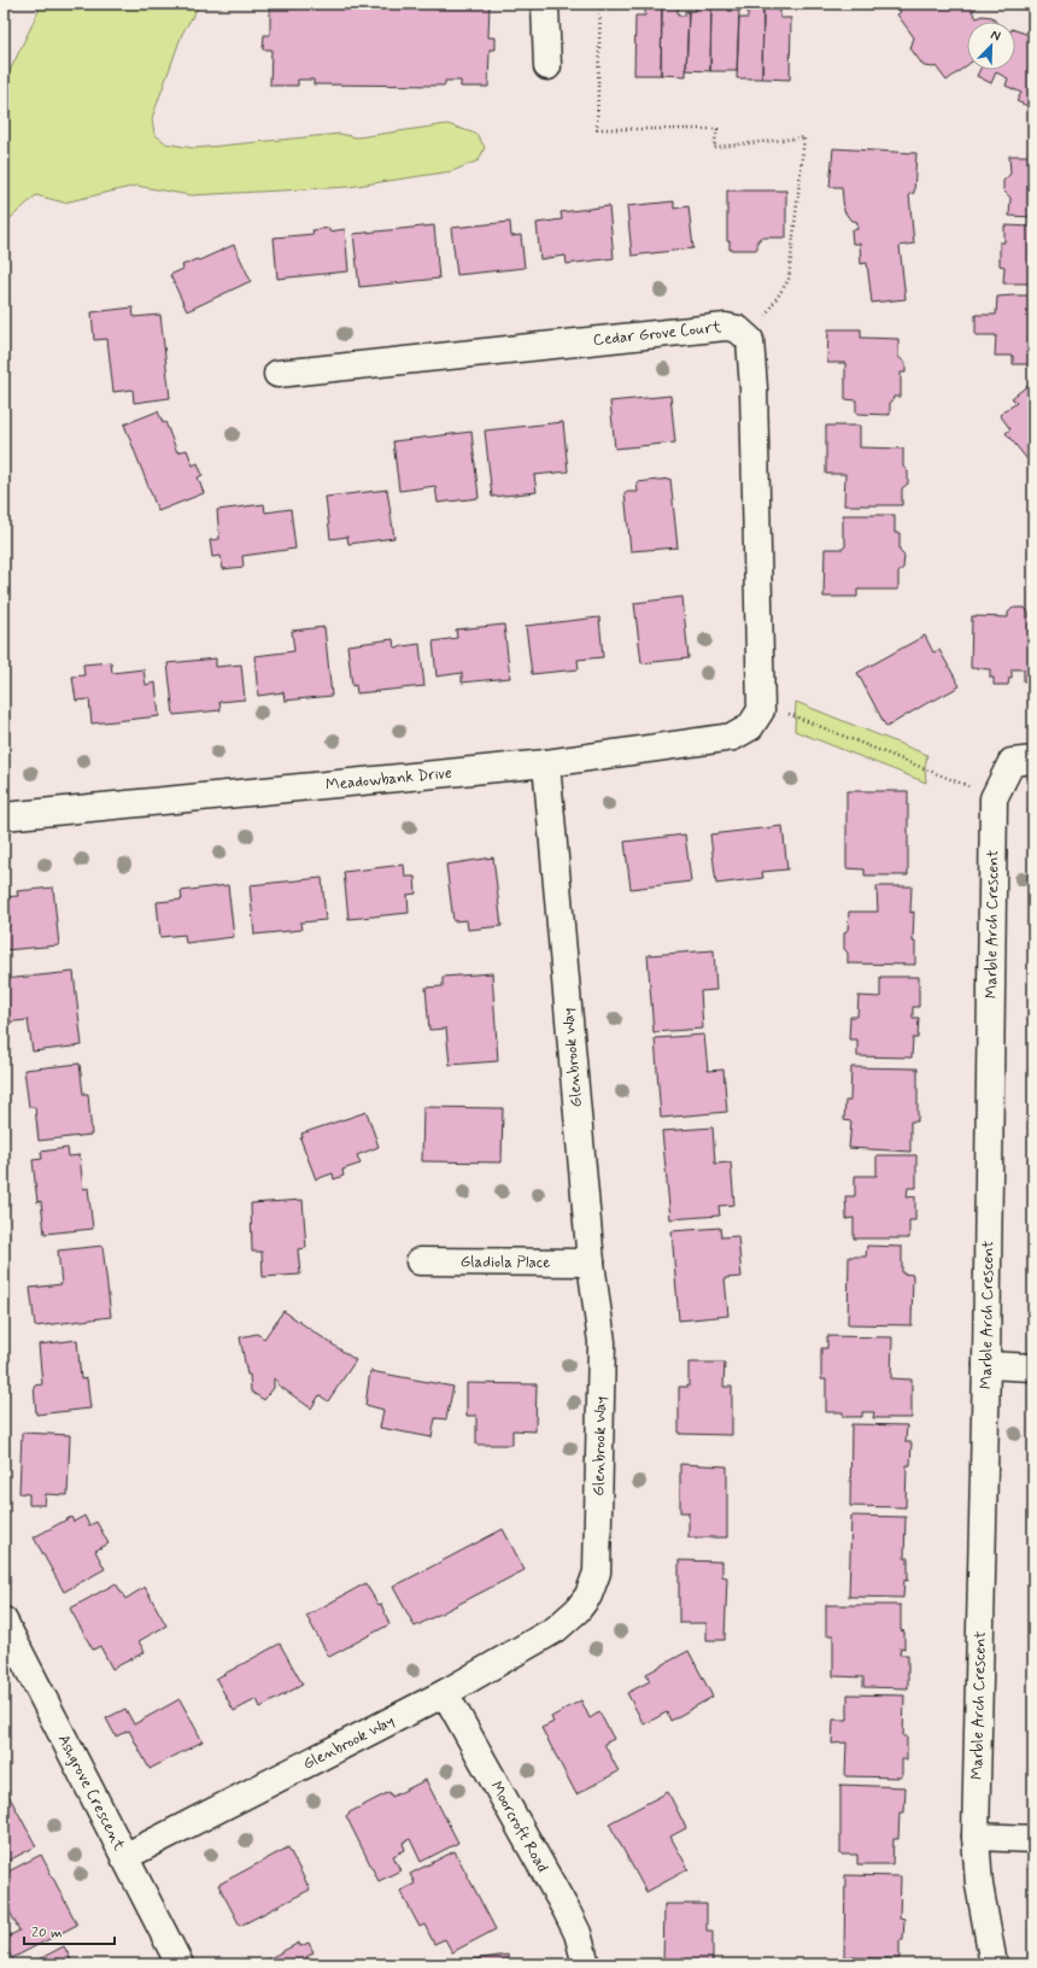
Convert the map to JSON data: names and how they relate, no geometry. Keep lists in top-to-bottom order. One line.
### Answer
{"streets":{"street":["Cedar Grove Court","Meadowbank Drive","Marble Arch Crescent","Glenbrook Way","Gladiola Place","Ashgrove Crescent","Moorcroft Road"]},"crossings":[["Meadowbank Drive","Glenbrook Way"],["Glenbrook Way","Gladiola Place"],["Glenbrook Way","Ashgrove Crescent"],["Glenbrook Way","Moorcroft Road"]],"scale_bar":"20 m","north":"top right"}
